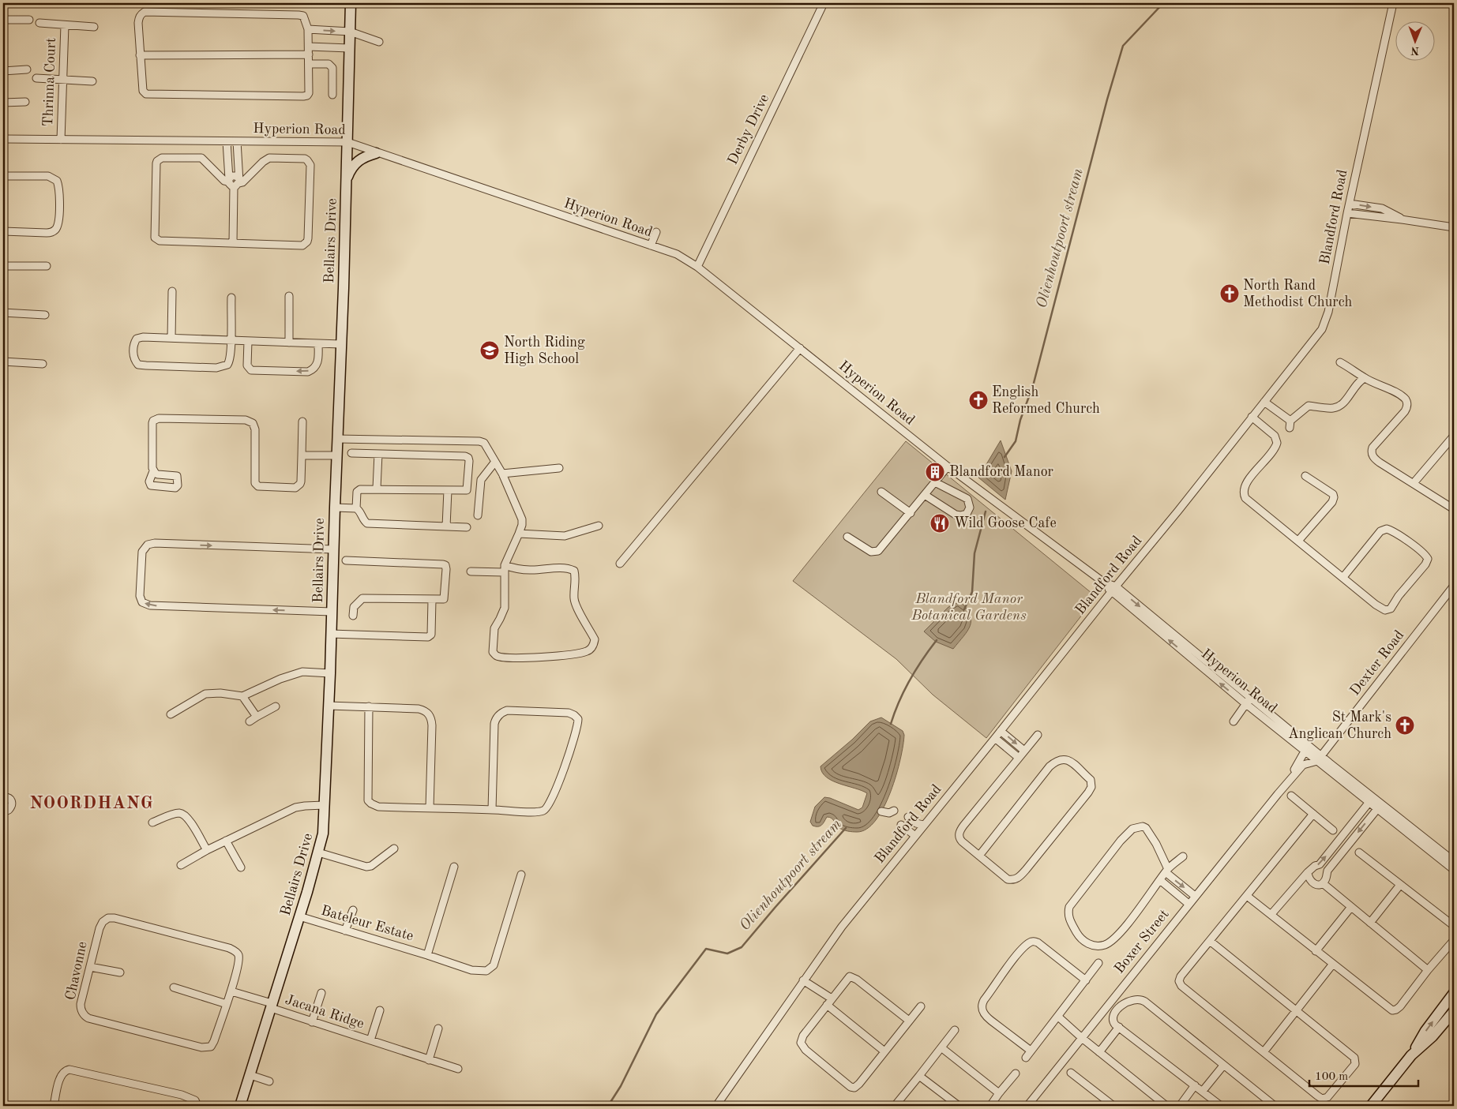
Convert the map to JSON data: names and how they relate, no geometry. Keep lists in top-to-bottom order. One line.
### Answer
{"streets":{"street":["Thrinna Court","Hyperion Road","Derby Drive","Blandford Road","Bellairs Drive","Dexter Road","Bateleur Estate","Boxer Street","Chavonne","Jacana Ridge"]},"crossings":[["Thrinna Court","Hyperion Road"],["Hyperion Road","Derby Drive"],["Hyperion Road","Blandford Road"],["Hyperion Road","Bellairs Drive"],["Hyperion Road","Dexter Road"],["Hyperion Road","Boxer Street"],["Bellairs Drive","Bateleur Estate"],["Bellairs Drive","Jacana Ridge"],["Dexter Road","Boxer Street"]],"districts":["NOORDHANG"],"water":["Olienhoutpoort stream"],"parks":["Blandford Manor Botanical Gardens"],"places":{"church":["North Rand Methodist Church","English Reformed Church","St Mark's Anglican Church"],"school or university":["North Riding High School"],"building":["Blandford Manor"],"restaurant":["Wild Goose Cafe"]},"scale_bar":"100 m","north":"bottom"}
